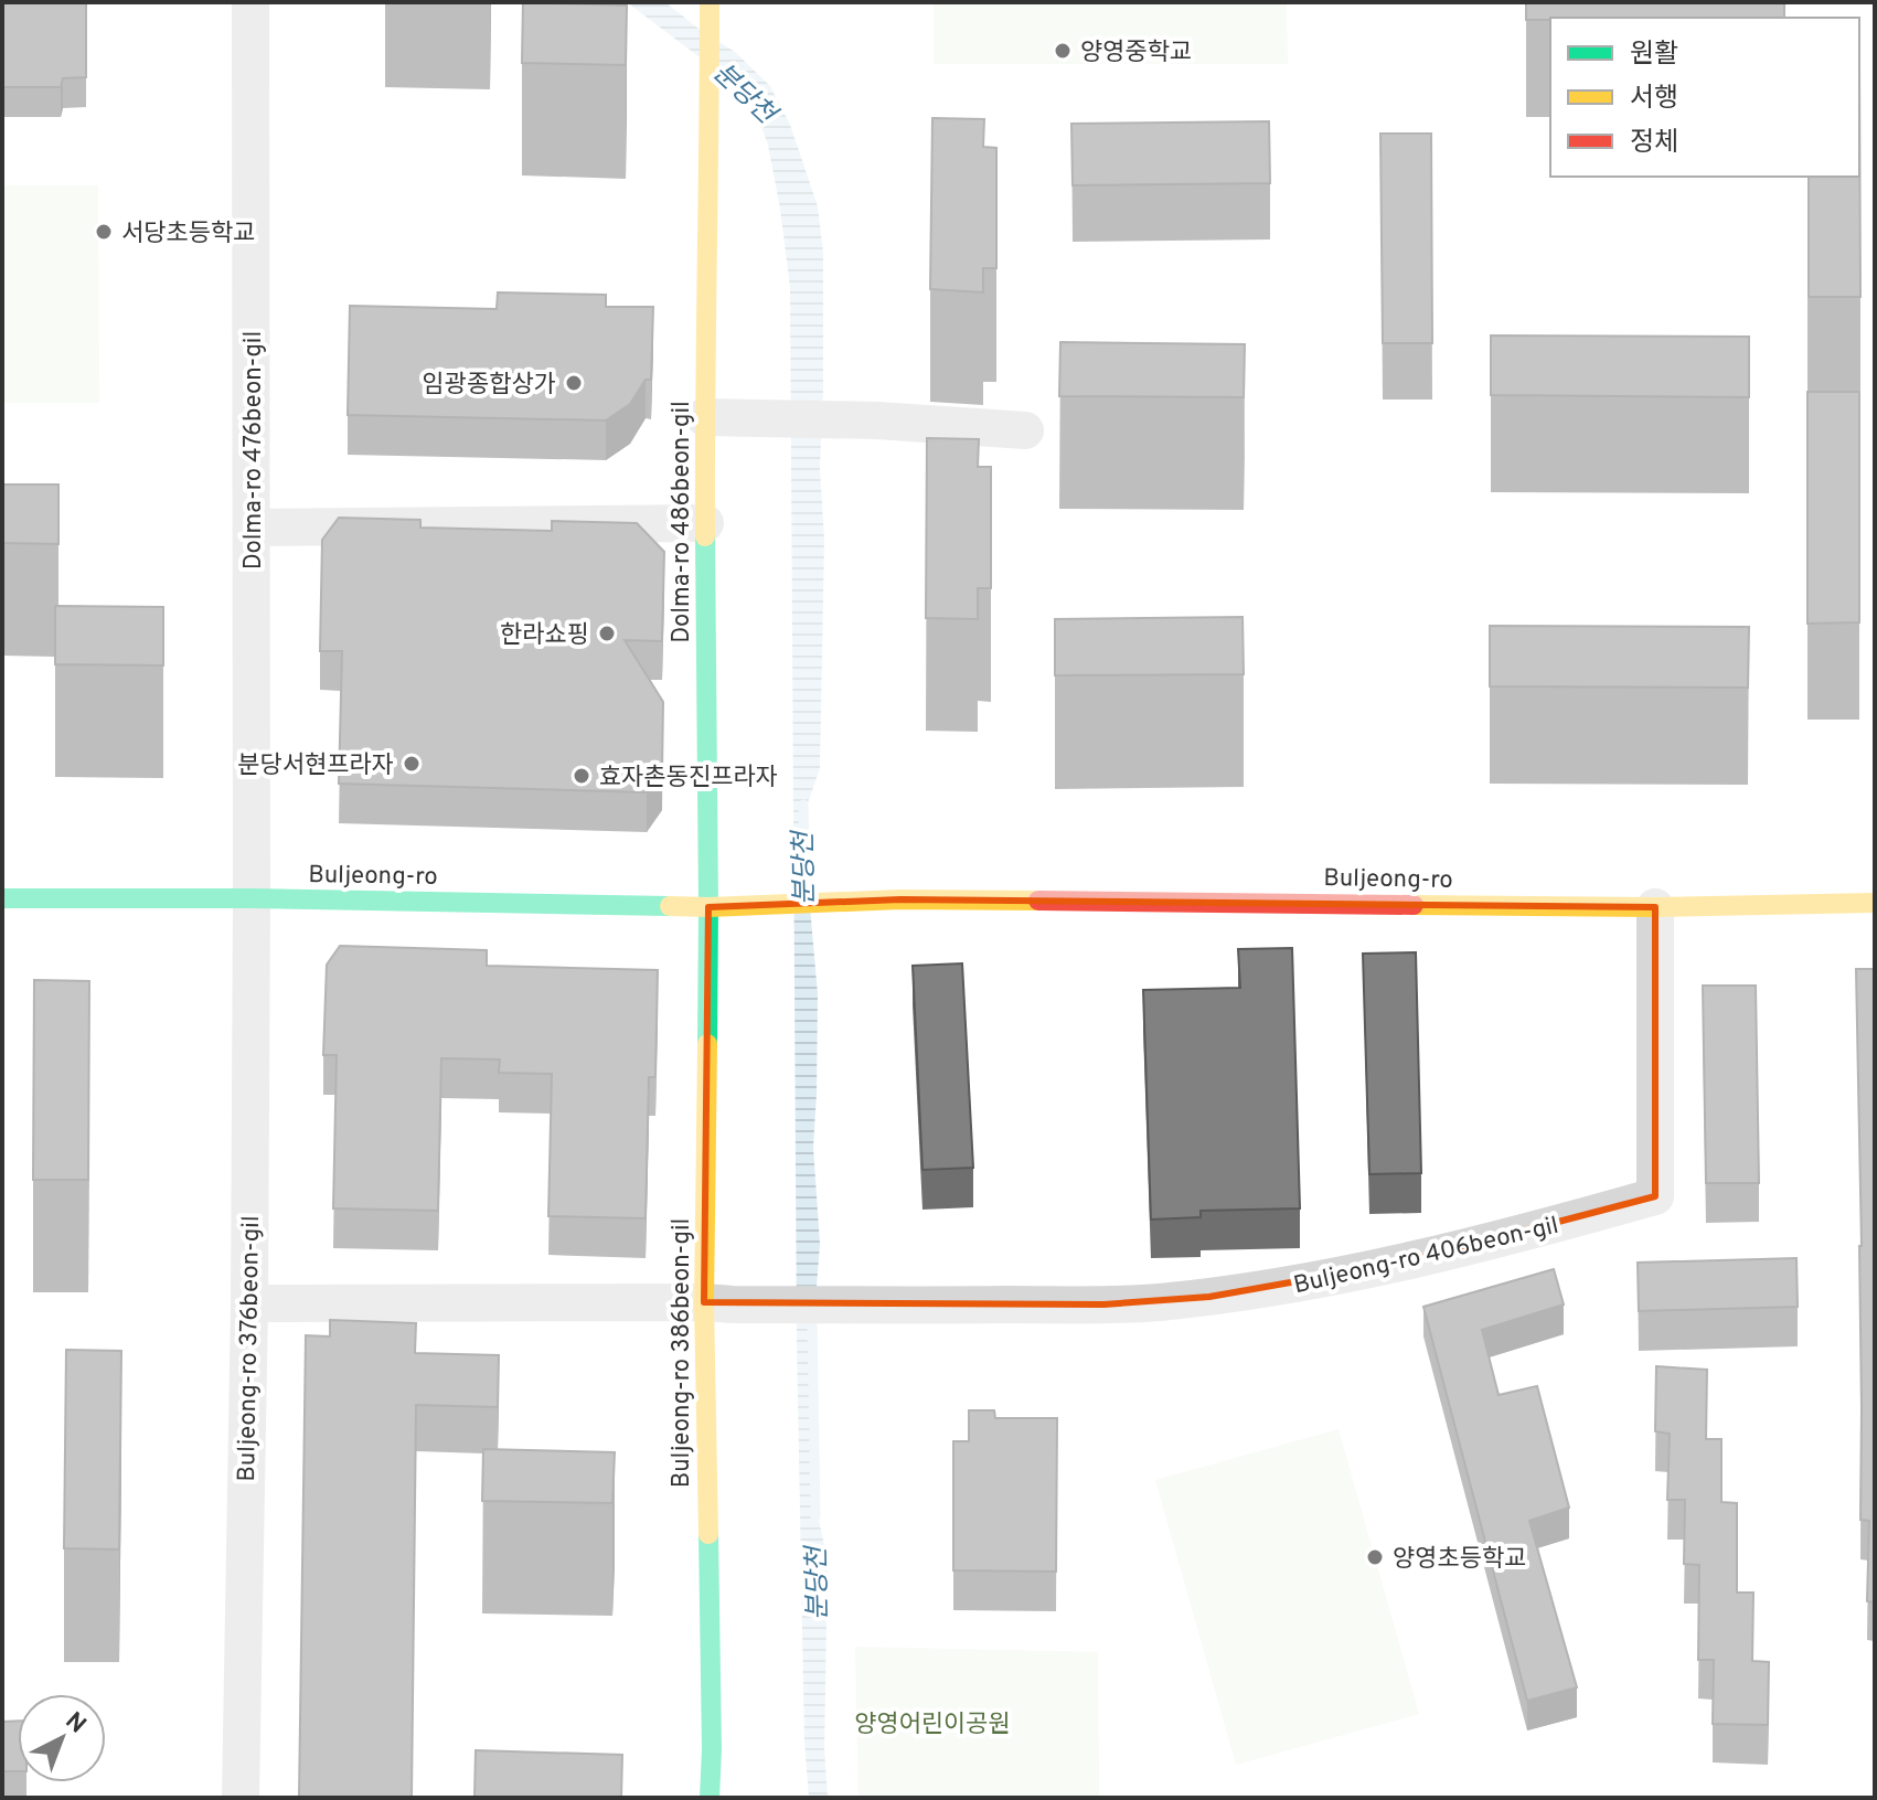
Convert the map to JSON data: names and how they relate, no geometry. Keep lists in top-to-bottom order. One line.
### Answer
{"streets":{"main road":["Dolma-ro 486beon-gil","Buljeong-ro","Buljeong-ro 386beon-gil"],"street":["Dolma-ro 476beon-gil","Buljeong-ro 406beon-gil","Buljeong-ro 376beon-gil"]},"crossings":[["Dolma-ro 476beon-gil","Buljeong-ro"],["Dolma-ro 476beon-gil","Buljeong-ro 376beon-gil"],["Dolma-ro 486beon-gil","Buljeong-ro"],["Dolma-ro 486beon-gil","Buljeong-ro 386beon-gil"],["Buljeong-ro","Buljeong-ro 406beon-gil"],["Buljeong-ro","Buljeong-ro 376beon-gil"],["Buljeong-ro","Buljeong-ro 386beon-gil"],["Buljeong-ro 406beon-gil","Buljeong-ro 386beon-gil"]],"water":["분당천"],"parks":["양영어린이공원"],"places":["양영중학교","서당초등학교","임광종합상가","한라쇼핑","분당서현프라자","효자촌동진프라자","양영초등학교"],"legend":["원활","서행","정체"],"north":"top right"}
